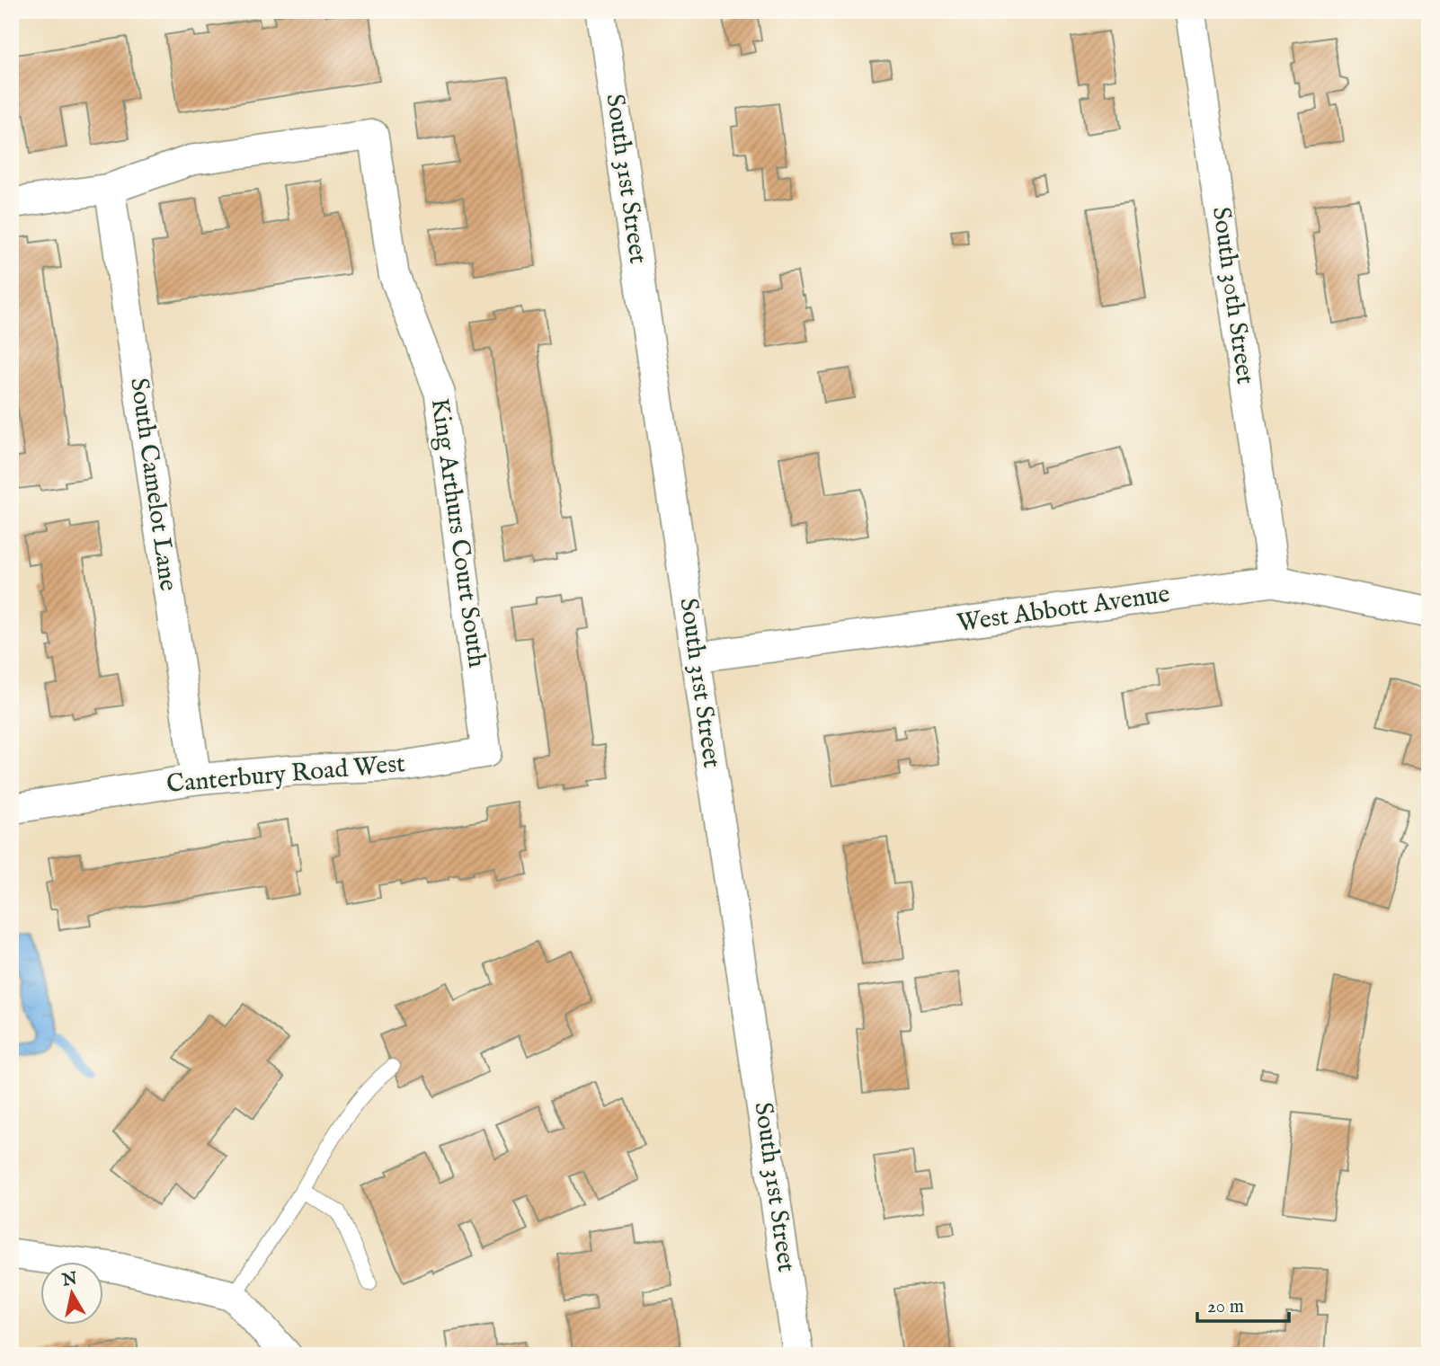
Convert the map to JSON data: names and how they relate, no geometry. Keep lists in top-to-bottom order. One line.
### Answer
{"streets":{"street":["South 31st Street","South 30th Street","South Camelot Lane","King Arthurs Court South","West Abbott Avenue","Canterbury Road West"]},"crossings":[["South 31st Street","West Abbott Avenue"],["South 30th Street","West Abbott Avenue"],["South Camelot Lane","King Arthurs Court South"],["South Camelot Lane","Canterbury Road West"],["King Arthurs Court South","Canterbury Road West"]],"scale_bar":"20 m","north":"top"}
